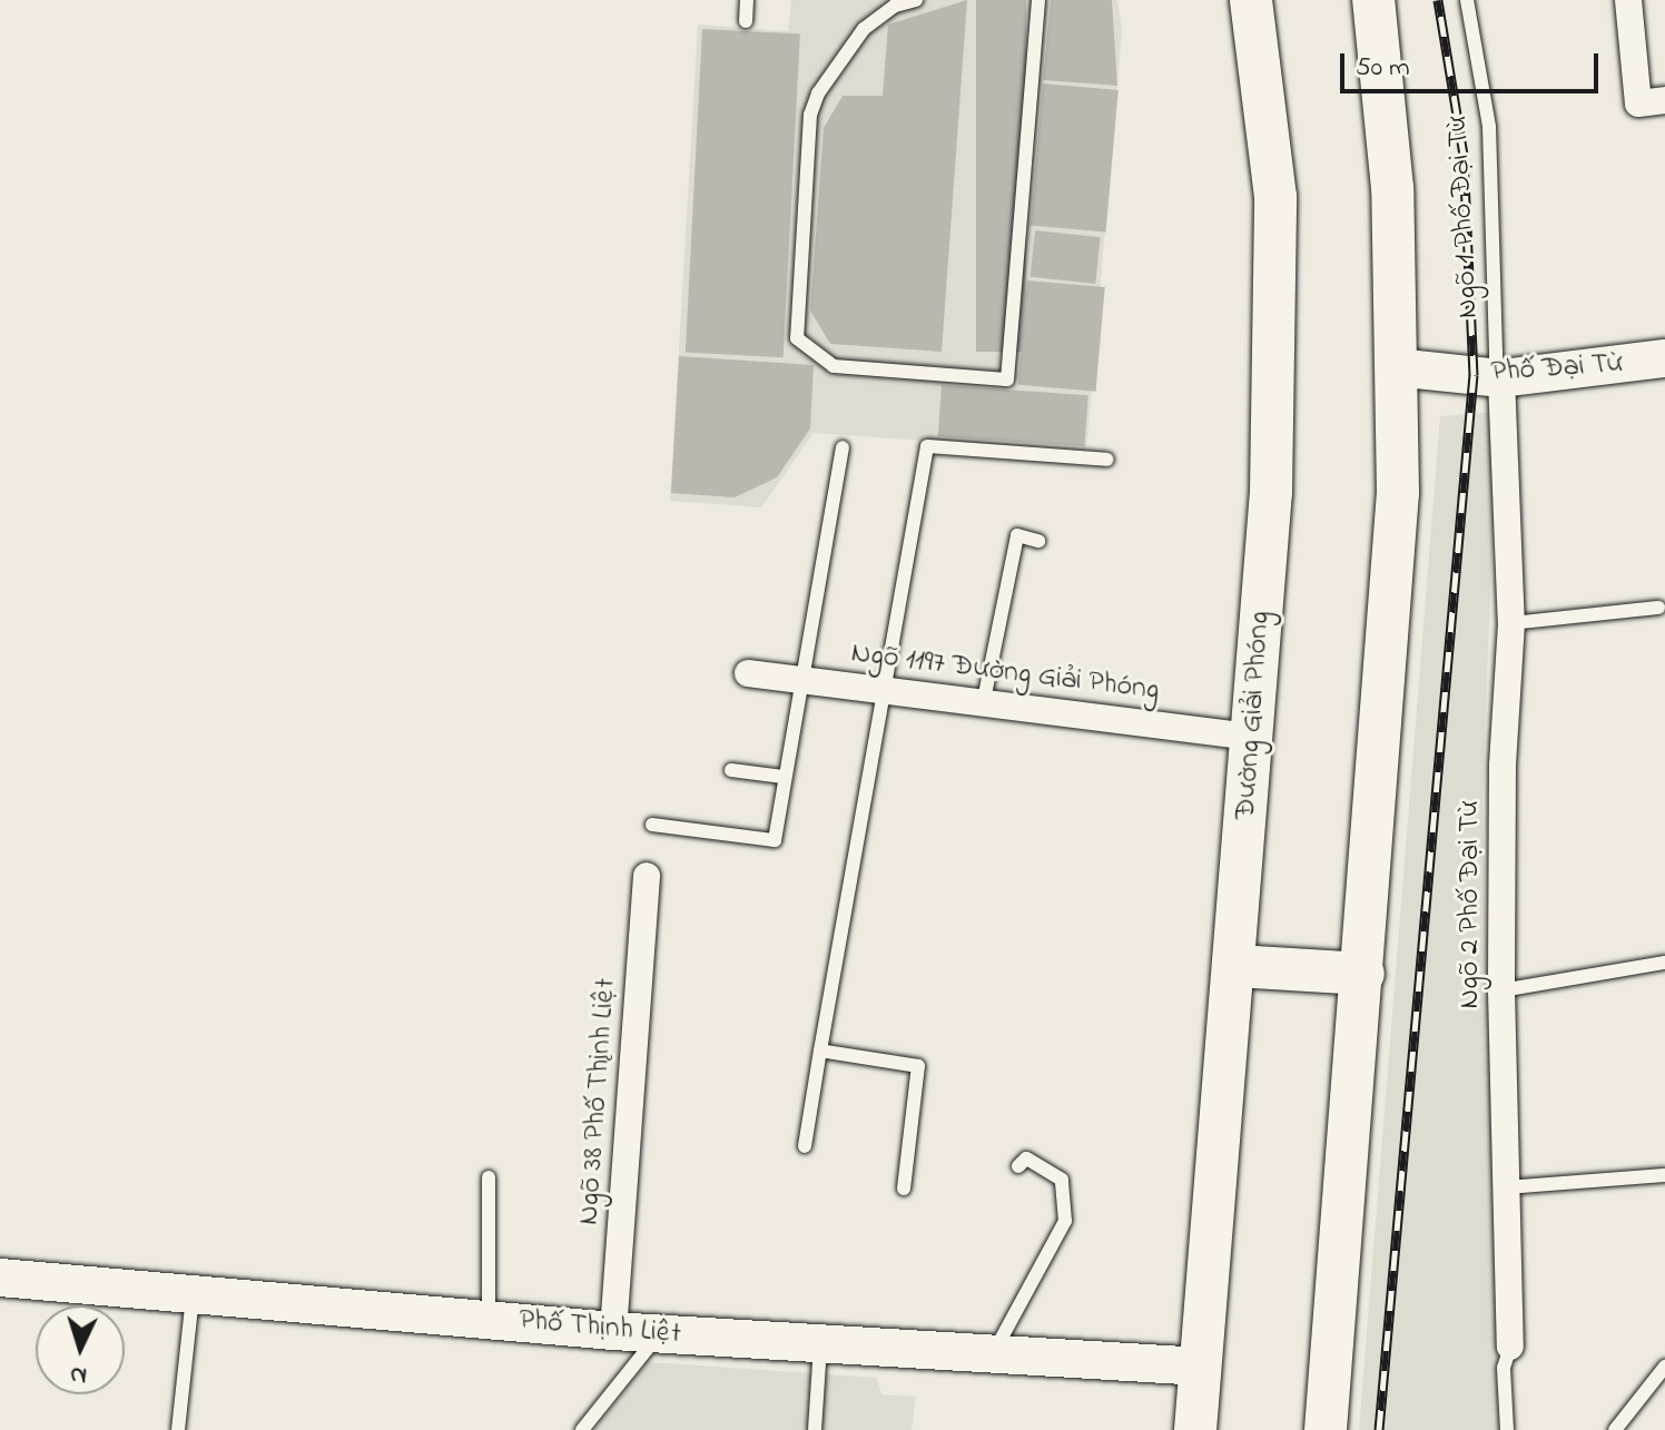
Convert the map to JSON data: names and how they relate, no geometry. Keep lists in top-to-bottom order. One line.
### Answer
{"streets":{"main road":["Đường Giải Phóng"],"street":["Phố Đại Từ","Ngõ 1197 Đường Giải Phóng","Ngõ 2 Phố Đại Từ","Ngõ 38 Phố Thįnh Liệt","Phố Thịnh Liệt"],"lane":["Ngõ 1 Phố Đại Từ"]},"crossings":[["Ngõ 1 Phố Đại Từ","Phố Đại Từ"],["Ngõ 1 Phố Đại Từ","Ngõ 2 Phố Đại Từ"],["Phố Đại Từ","Ngõ 2 Phố Đại Từ"],["Ngõ 1197 Đường Giải Phóng","Đường Giải Phóng"],["Đường Giải Phóng","Phố Thịnh Liệt"],["Ngõ 38 Phố Thįnh Liệt","Phố Thịnh Liệt"]],"scale_bar":"50 m","north":"bottom"}
